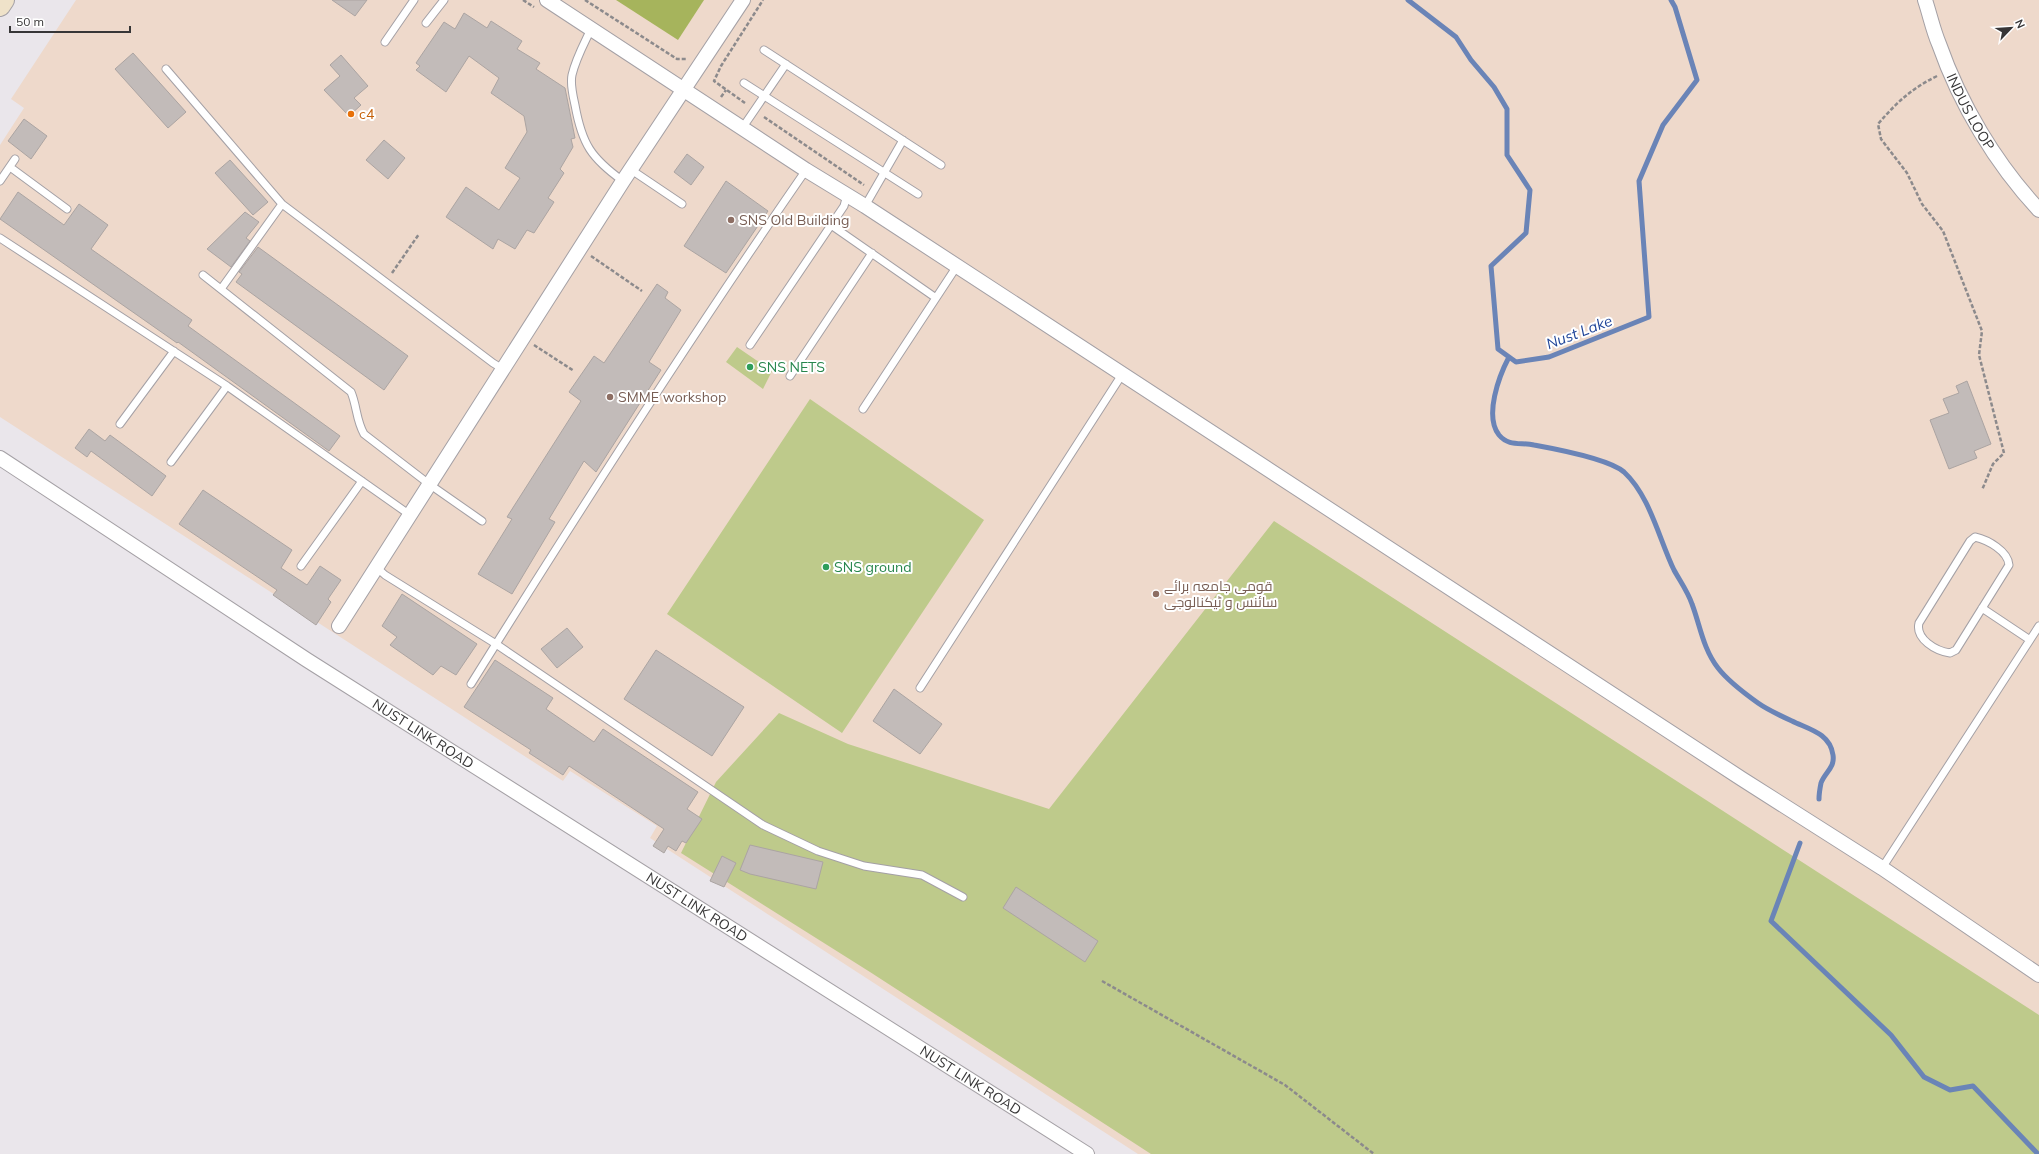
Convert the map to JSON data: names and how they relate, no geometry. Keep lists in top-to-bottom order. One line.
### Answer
{"streets":{"street":["INDUS LOOP","NUST LINK ROAD"]},"water":["Nust Lake"],"places":["c4","SNS Old Building","SNS NETS","SMME workshop","SNS ground","قومی جامعہ برائے سائنس و ٹیکنالوجی"],"scale_bar":"50 m","north":"top right"}
